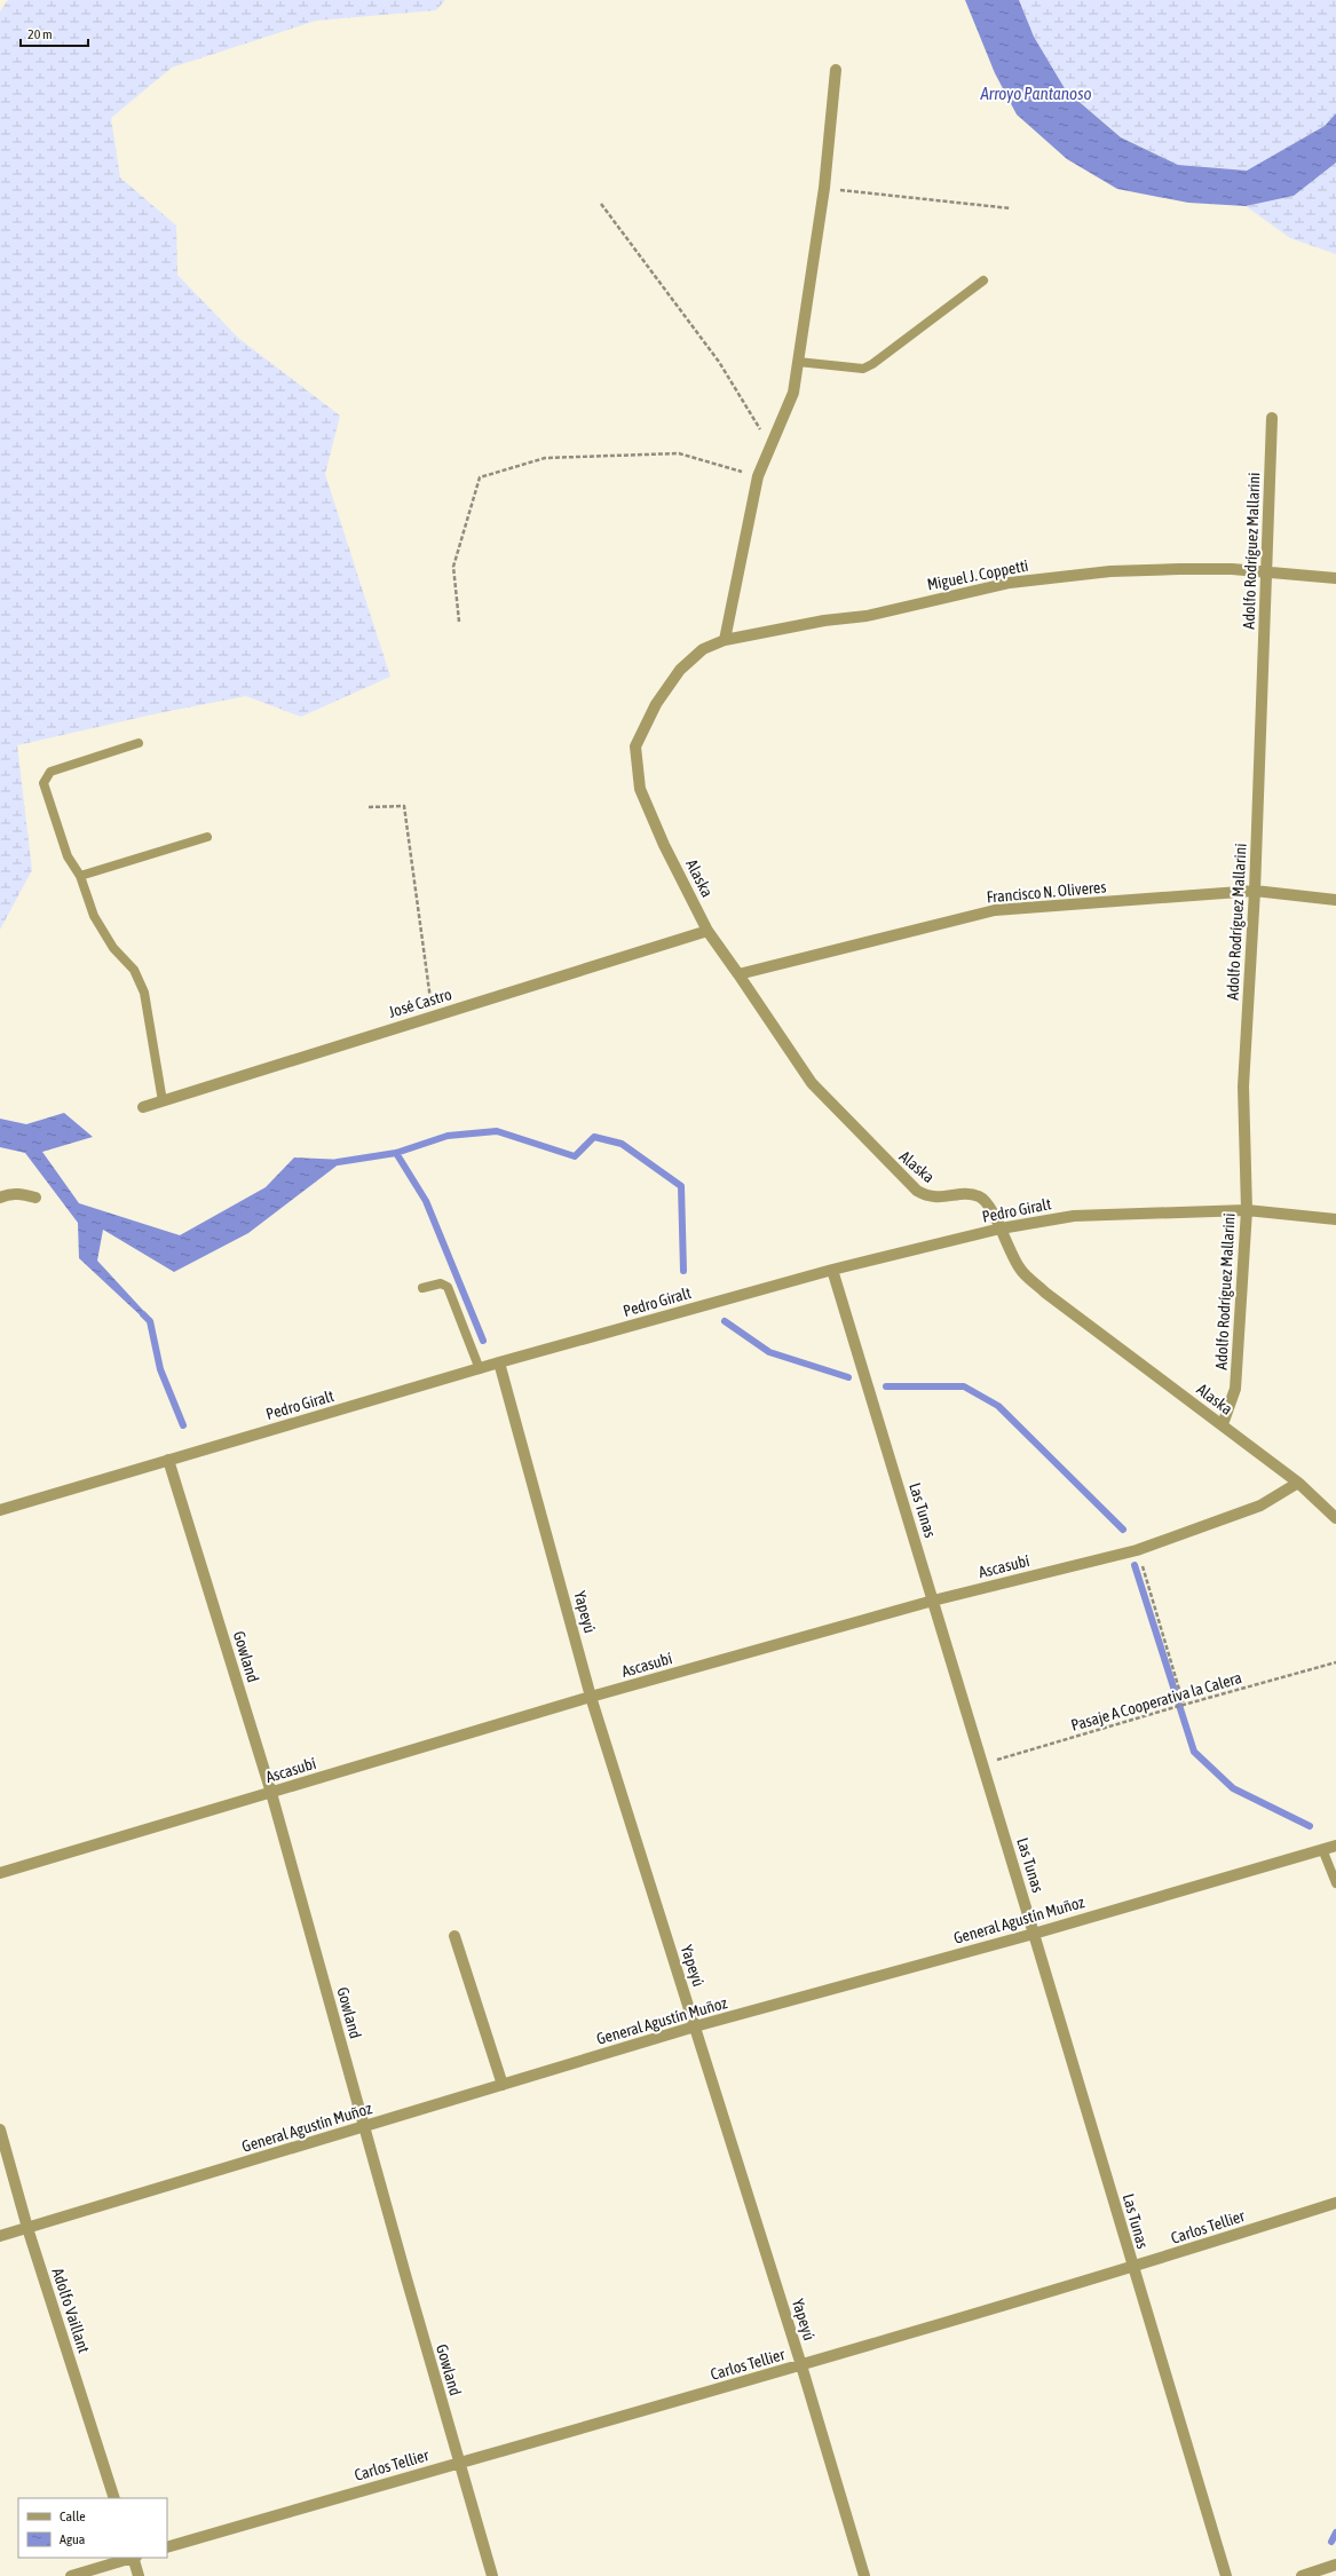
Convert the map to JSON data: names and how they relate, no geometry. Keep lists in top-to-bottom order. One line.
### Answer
{"streets":{"street":["Adolfo Rodríguez Mallarini","Miguel J. Coppetti","Alaska","Francisco N. Oliveres","José Castro","Pedro Giralt","Las Tunas","Ascasubí","Yapeyú","Gowland","General Agustín Muñoz","Carlos Tellier","Adolfo Vaillant"],"path":["Pasaje A Cooperativa la Calera"]},"crossings":[["Adolfo Rodríguez Mallarini","Miguel J. Coppetti"],["Adolfo Rodríguez Mallarini","Alaska"],["Adolfo Rodríguez Mallarini","Francisco N. Oliveres"],["Adolfo Rodríguez Mallarini","Pedro Giralt"],["Miguel J. Coppetti","Alaska"],["Alaska","Francisco N. Oliveres"],["Alaska","José Castro"],["Alaska","Pedro Giralt"],["Alaska","Ascasubí"],["Pedro Giralt","Las Tunas"],["Pedro Giralt","Yapeyú"],["Pedro Giralt","Gowland"],["Las Tunas","Ascasubí"],["Las Tunas","Pasaje A Cooperativa la Calera"],["Las Tunas","General Agustín Muñoz"],["Las Tunas","Carlos Tellier"],["Ascasubí","Yapeyú"],["Ascasubí","Gowland"],["Yapeyú","General Agustín Muñoz"],["Yapeyú","Carlos Tellier"],["Gowland","General Agustín Muñoz"],["Gowland","Carlos Tellier"],["General Agustín Muñoz","Adolfo Vaillant"]],"water":["Arroyo Pantanoso"],"legend":["Calle","Agua"],"scale_bar":"20 m"}
